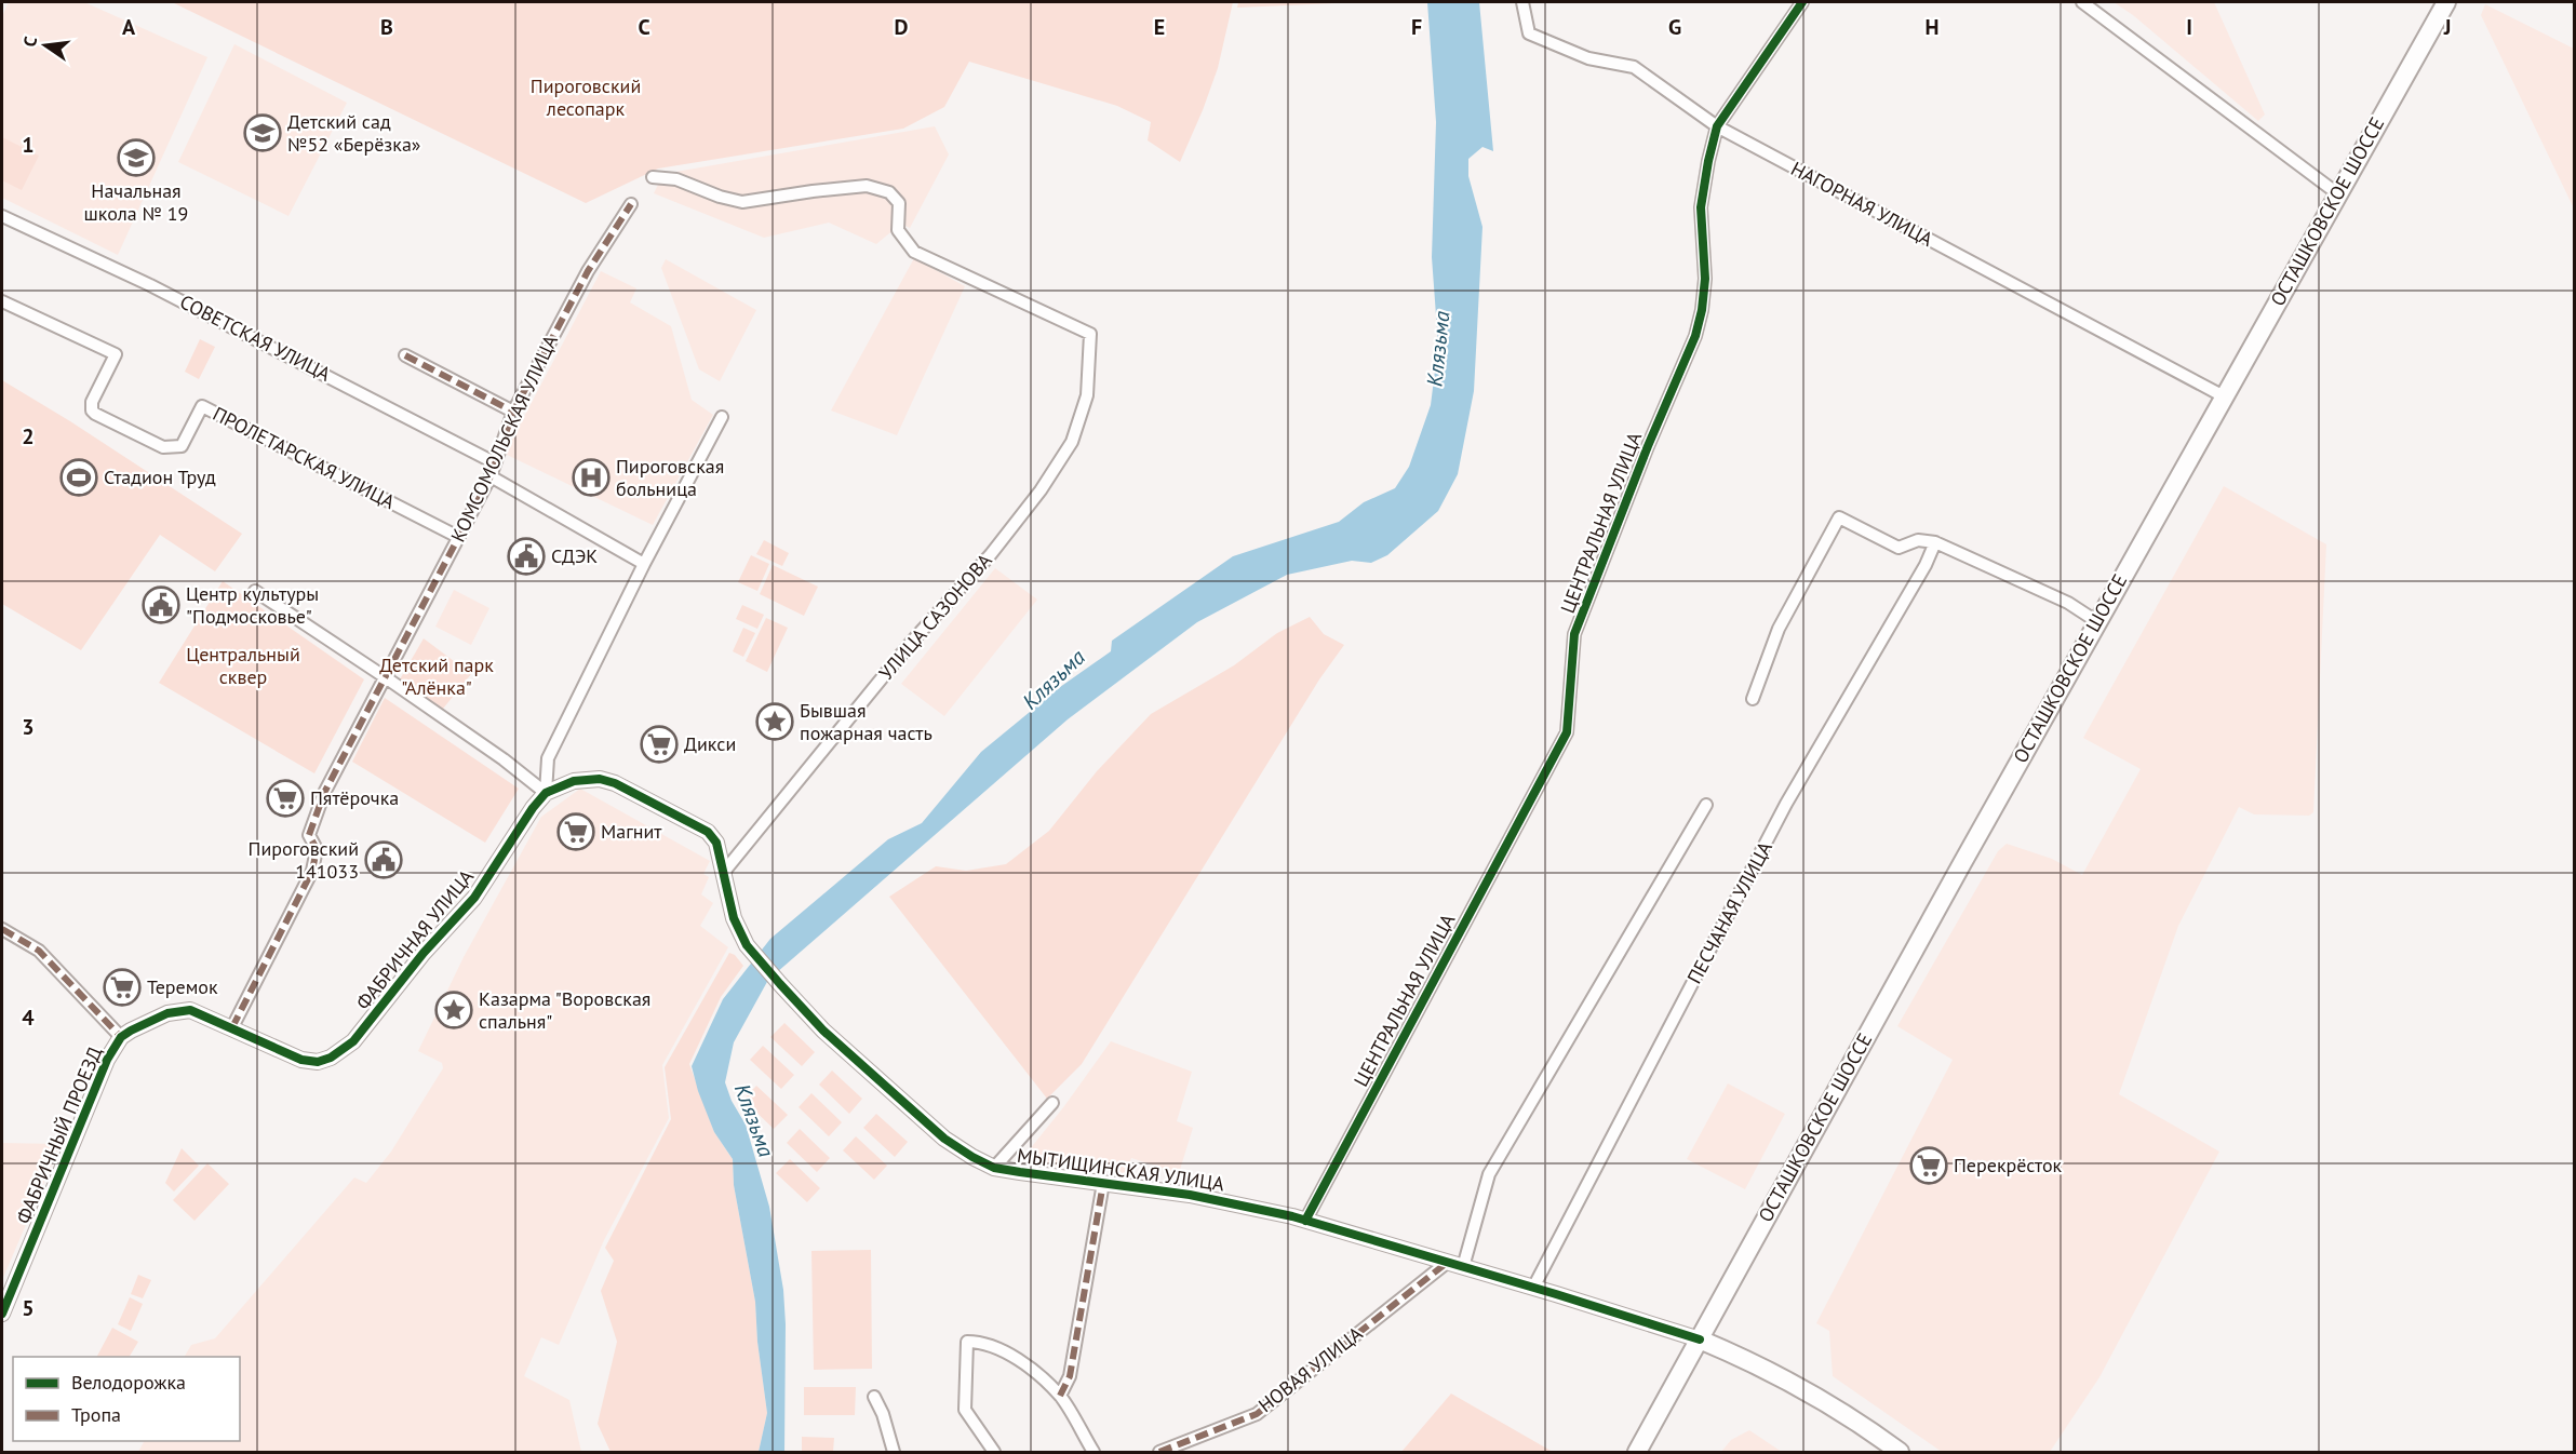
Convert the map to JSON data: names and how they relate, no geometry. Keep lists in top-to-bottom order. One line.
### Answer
{"streets":{"main road":["ОСТАШКОВСКОЕ ШОССЕ"],"street":["НАГОРНАЯ УЛИЦА","СОВЕТСКАЯ УЛИЦА","КОМСОМОЛЬСКАЯ УЛИЦА","ПРОЛЕТАРСКАЯ УЛИЦА","ЦЕНТРАЛЬНАЯ УЛИЦА","УЛИЦА САЗОНОВА","ПЕСЧАНАЯ УЛИЦА","ФАБРИЧНАЯ УЛИЦА","ФАБРИЧНЫЙ ПРОЕЗД","МЫТИЩИНСКАЯ УЛИЦА","НОВАЯ УЛИЦА"]},"crossings":[["НАГОРНАЯ УЛИЦА","ОСТАШКОВСКОЕ ШОССЕ"],["НАГОРНАЯ УЛИЦА","ЦЕНТРАЛЬНАЯ УЛИЦА"],["ОСТАШКОВСКОЕ ШОССЕ","МЫТИЩИНСКАЯ УЛИЦА"],["СОВЕТСКАЯ УЛИЦА","КОМСОМОЛЬСКАЯ УЛИЦА"],["КОМСОМОЛЬСКАЯ УЛИЦА","ПРОЛЕТАРСКАЯ УЛИЦА"],["КОМСОМОЛЬСКАЯ УЛИЦА","ФАБРИЧНЫЙ ПРОЕЗД"],["ЦЕНТРАЛЬНАЯ УЛИЦА","МЫТИЩИНСКАЯ УЛИЦА"],["УЛИЦА САЗОНОВА","МЫТИЩИНСКАЯ УЛИЦА"],["ПЕСЧАНАЯ УЛИЦА","МЫТИЩИНСКАЯ УЛИЦА"],["ФАБРИЧНАЯ УЛИЦА","ФАБРИЧНЫЙ ПРОЕЗД"],["МЫТИЩИНСКАЯ УЛИЦА","НОВАЯ УЛИЦА"]],"water":["Клязьма"],"parks":["Пироговский лесопарк","Центральный сквер","Детский парк \"Алёнка\""],"places":{"school or university":["Детский сад №52 «Берёзка»","Начальная школа № 19"],"sports":["Стадион Труд"],"hospital":["Пироговская больница"],"public building":["СДЭК","Центр культуры \"Подмосковье\"","Пироговский 141033"],"place":["Бывшая пожарная часть","Казарма \"Воровская спальня\""],"supermarket":["Дикси","Пятёрочка","Магнит","Теремок","Перекрёсток"]},"legend":["Велодорожка","Тропа"],"north":"left","grid":{"columns":["A","B","C","D","E","F","G","H","I","J"],"rows":["1","2","3","4","5"]}}
